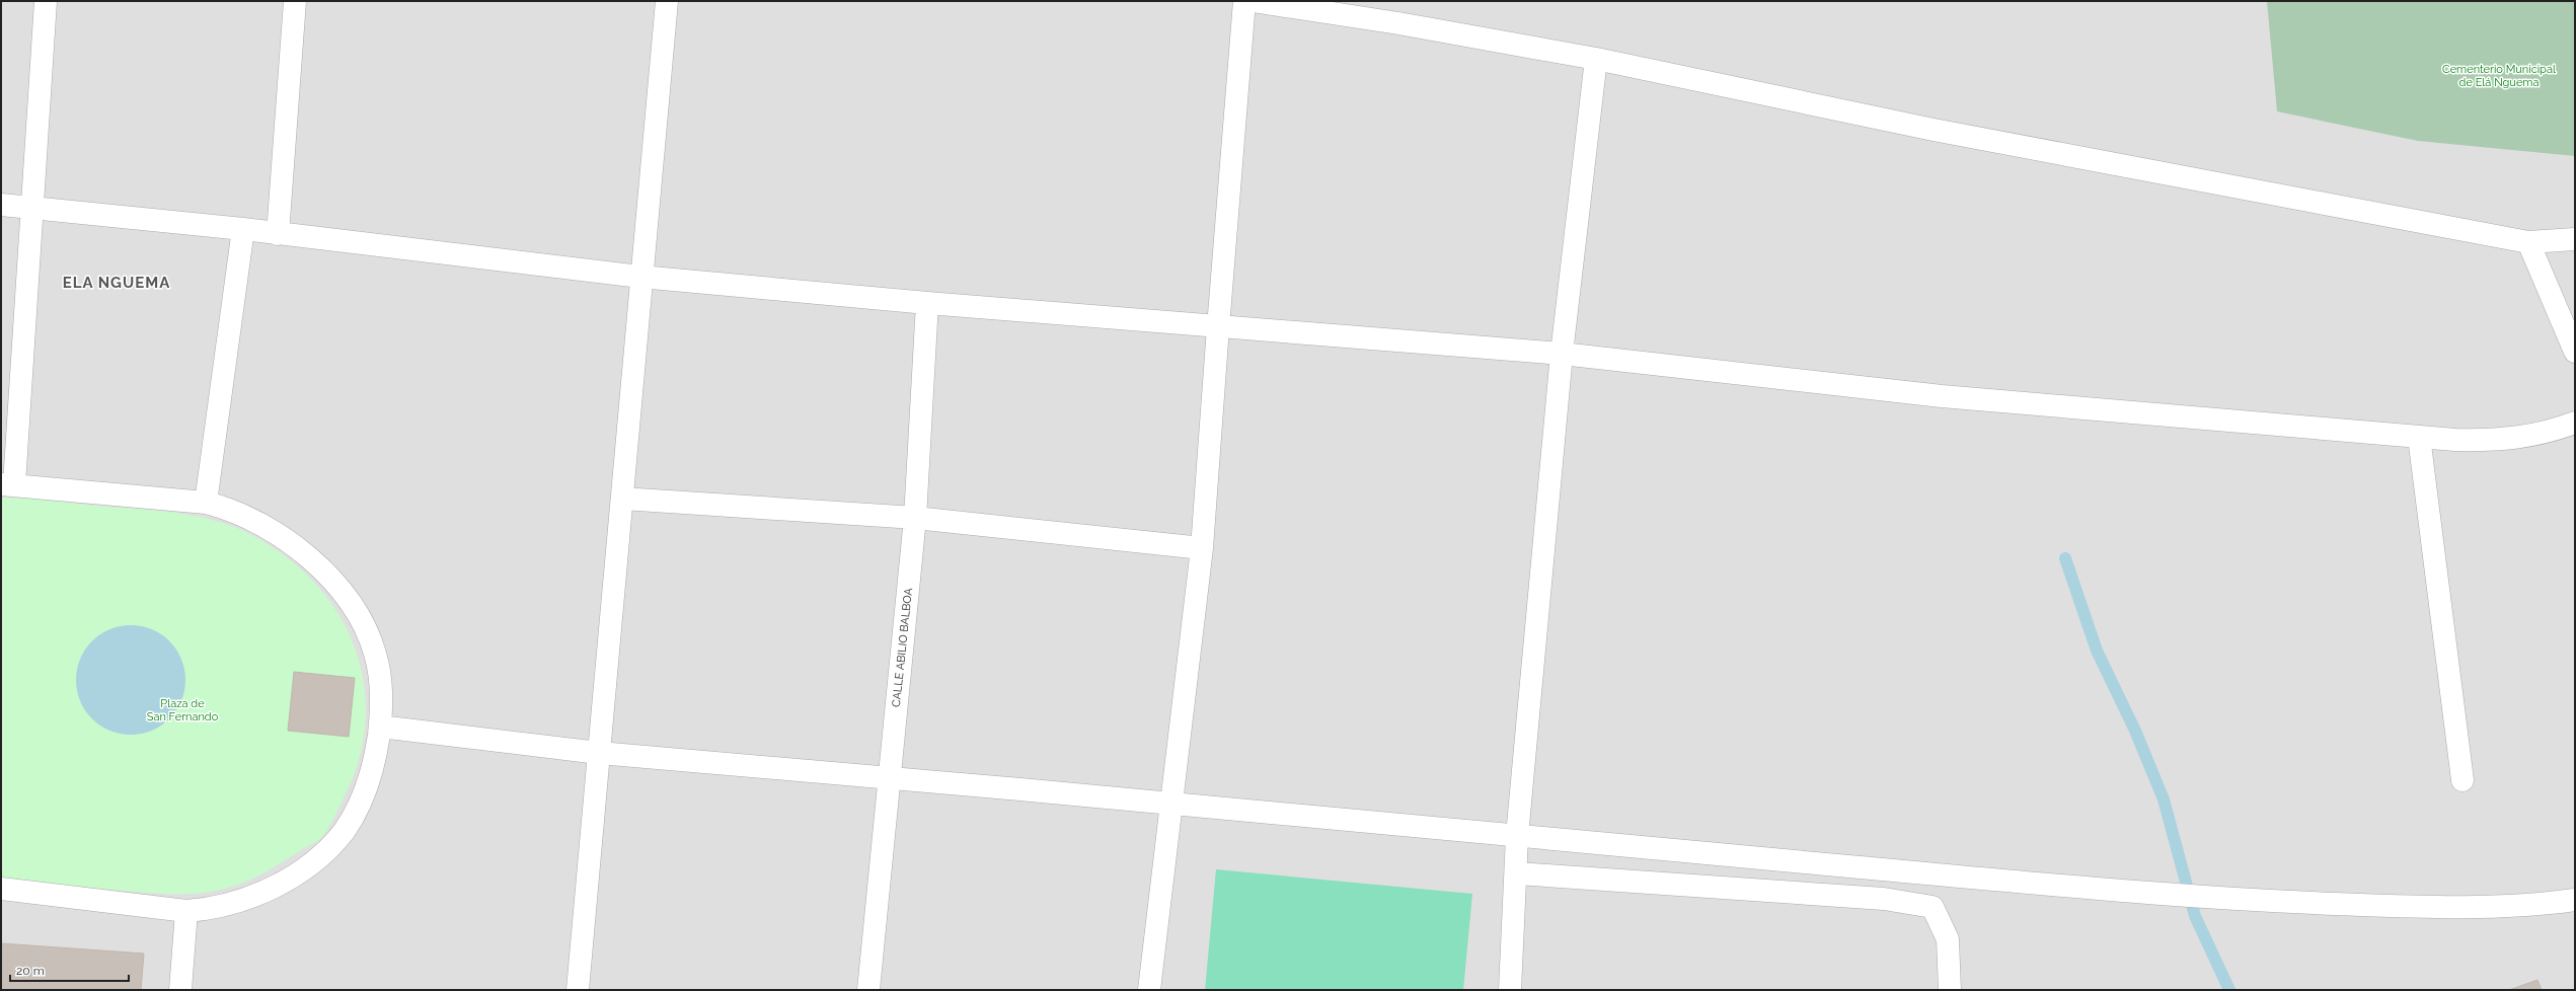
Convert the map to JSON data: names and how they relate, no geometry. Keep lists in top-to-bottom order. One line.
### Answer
{"streets":{"street":["CALLE ABILIO BALBOA"]},"districts":["ELA NGUEMA"],"parks":["Cementerio Municipal de Elá Nguema","Plaza de San Fernando"],"scale_bar":"20 m"}
